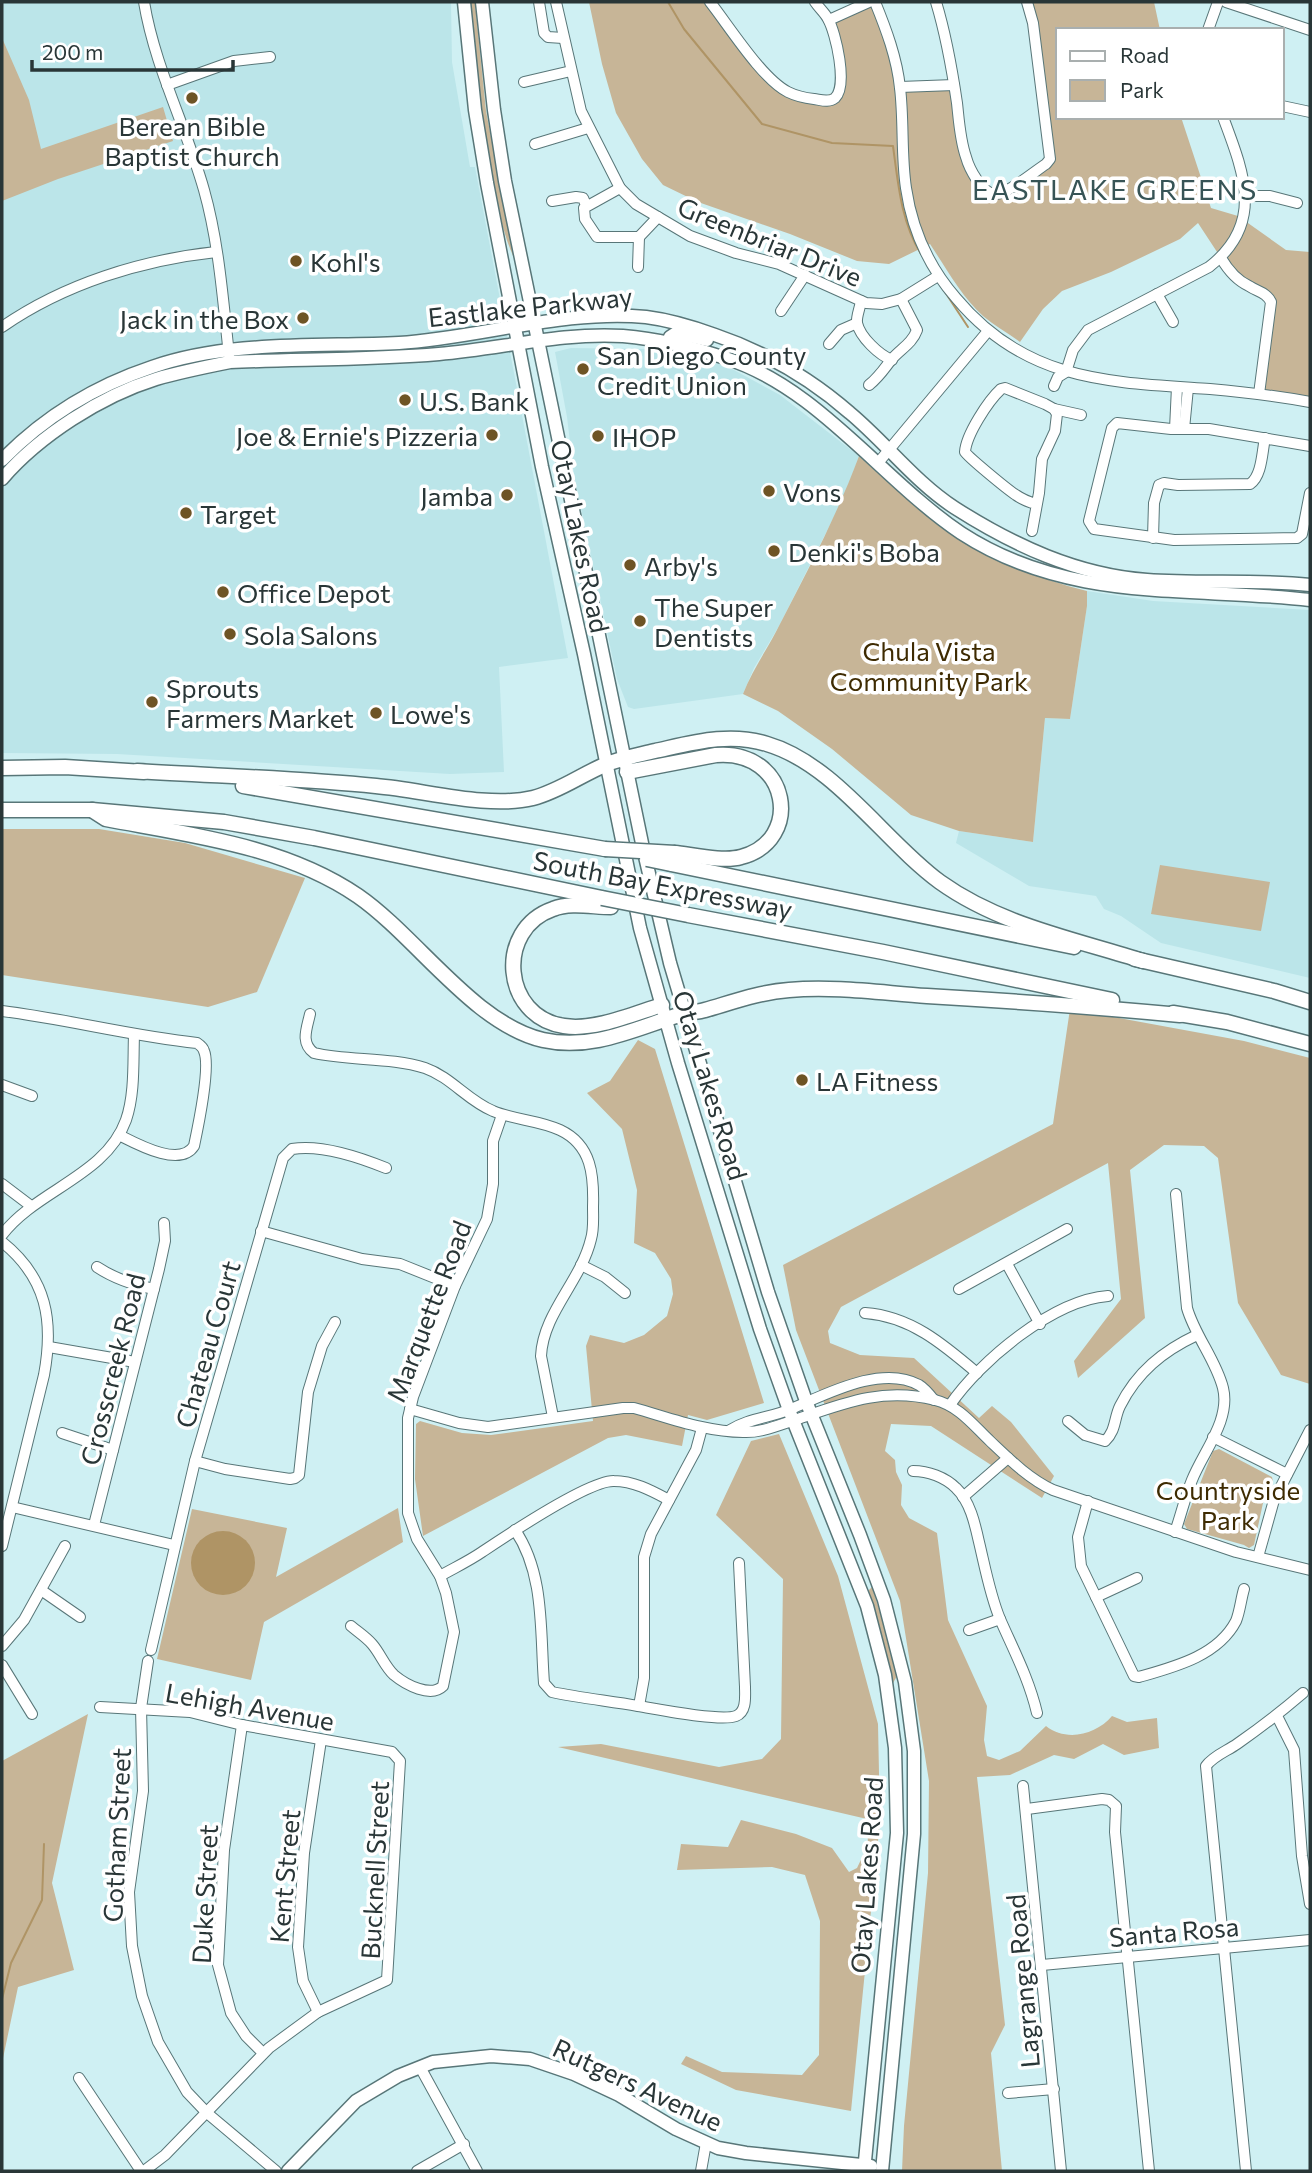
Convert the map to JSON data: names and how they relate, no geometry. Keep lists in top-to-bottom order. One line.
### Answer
{"streets":{"highway":["South Bay Expressway"],"main road":["Eastlake Parkway","Otay Lakes Road","Rutgers Avenue"],"street":["Greenbriar Drive","Marquette Road","Chateau Court","Crosscreek Road","Lehigh Avenue","Gotham Street","Bucknell Street","Kent Street","Duke Street","Santa Rosa","Lagrange Road"]},"crossings":[["Eastlake Parkway","Otay Lakes Road"],["Otay Lakes Road","Rutgers Avenue"],["Chateau Court","Gotham Street"],["Lehigh Avenue","Gotham Street"],["Lehigh Avenue","Bucknell Street"],["Lehigh Avenue","Kent Street"],["Lehigh Avenue","Duke Street"],["Bucknell Street","Kent Street"],["Santa Rosa","Lagrange Road"]],"districts":["EASTLAKE GREENS"],"parks":["Chula Vista Community Park","Countryside Park"],"places":["Berean Bible Baptist Church","Kohl's","Jack in the Box","San Diego County Credit Union","U.S. Bank","Joe & Ernie's Pizzeria","IHOP","Vons","Jamba","Target","Denki's Boba","Arby's","Office Depot","The Super Dentists","Sola Salons","Sprouts Farmers Market","Lowe's","LA Fitness"],"legend":["Road","Park"],"scale_bar":"200 m"}
